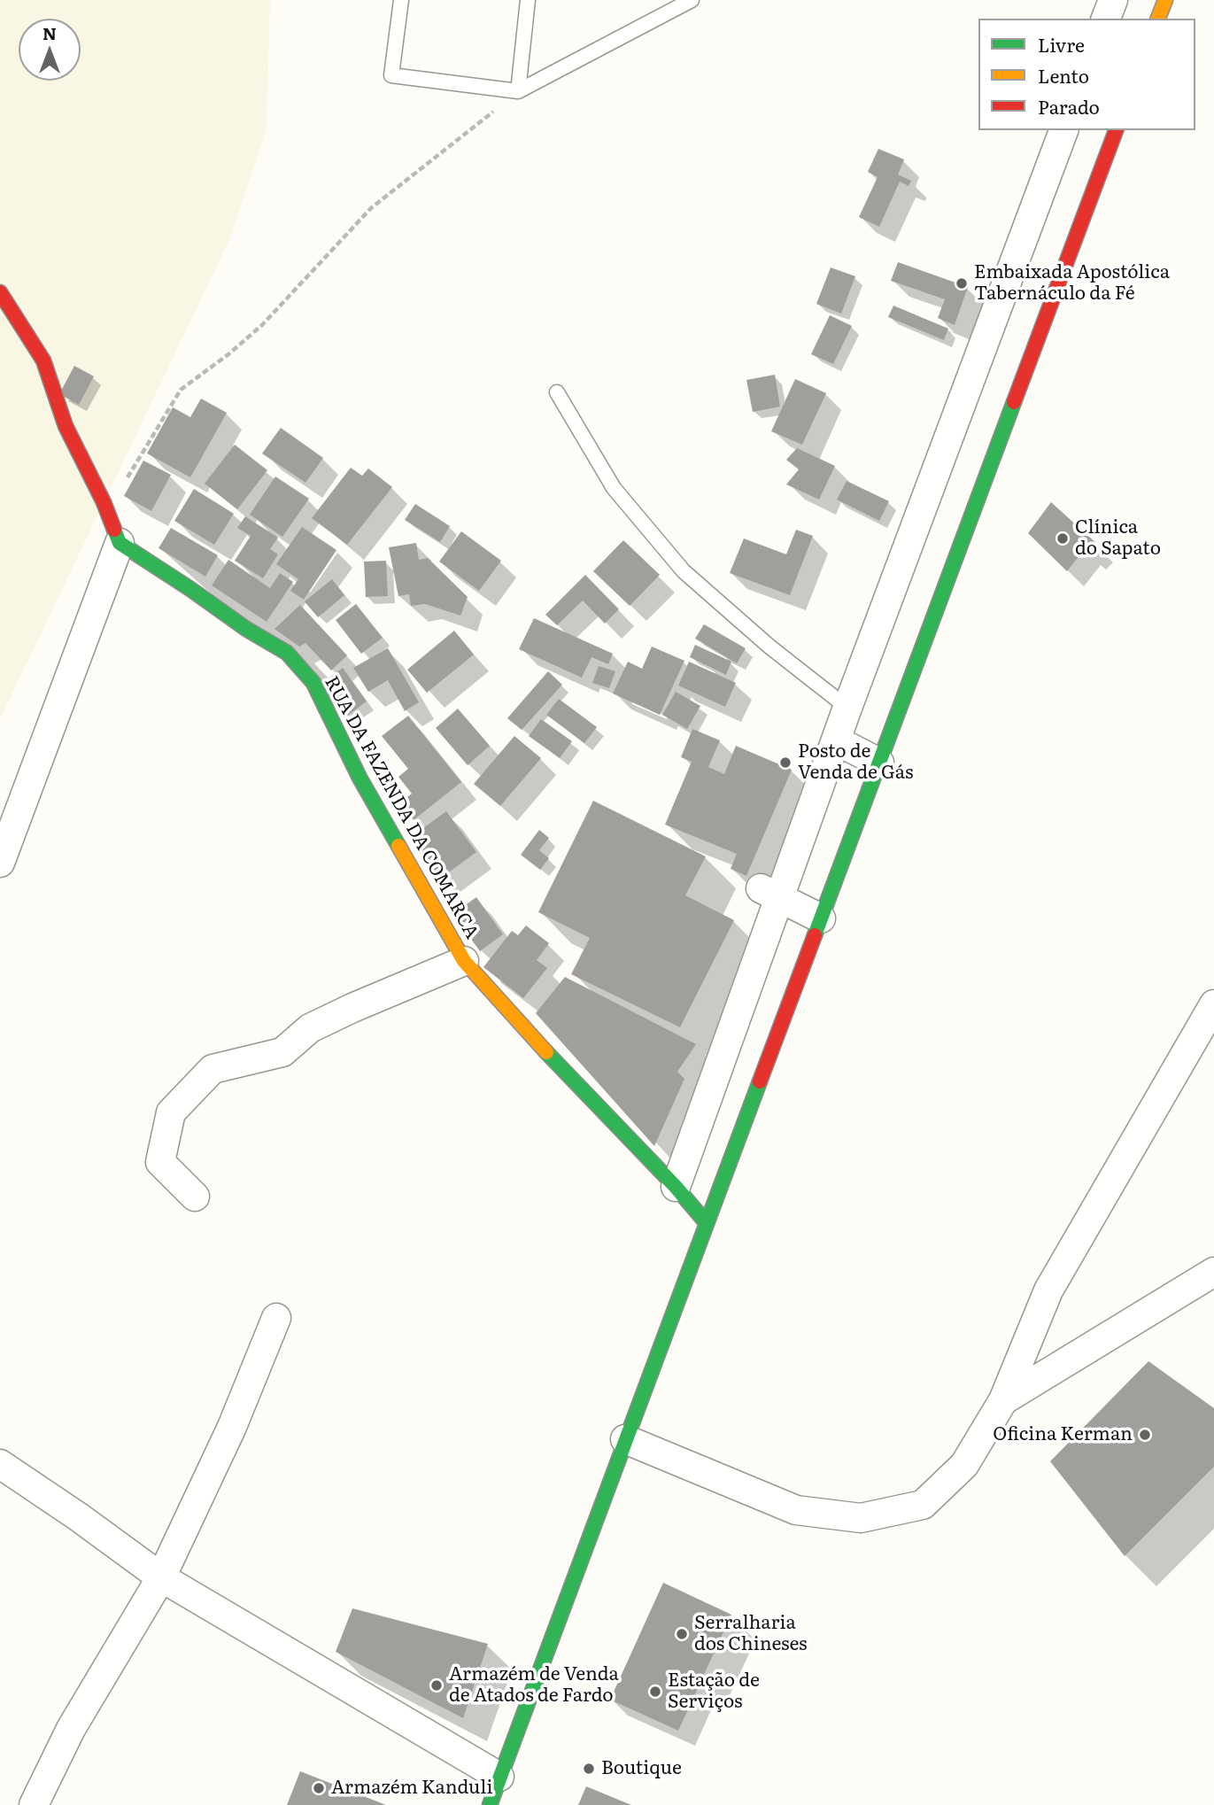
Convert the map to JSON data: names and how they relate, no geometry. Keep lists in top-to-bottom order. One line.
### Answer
{"streets":{"main road":["RUA DA FAZENDA DA COMARCA"]},"places":["Embaixada Apostólica Tabernáculo da Fé","Clínica do Sapato","Posto de Venda de Gás","Oficina Kerman","Serralharia dos Chineses","Armazém de Venda de Atados de Fardo","Estação de Serviços","Boutique","Armazém Kanduli"],"legend":["Livre","Lento","Parado"],"north":"top"}
